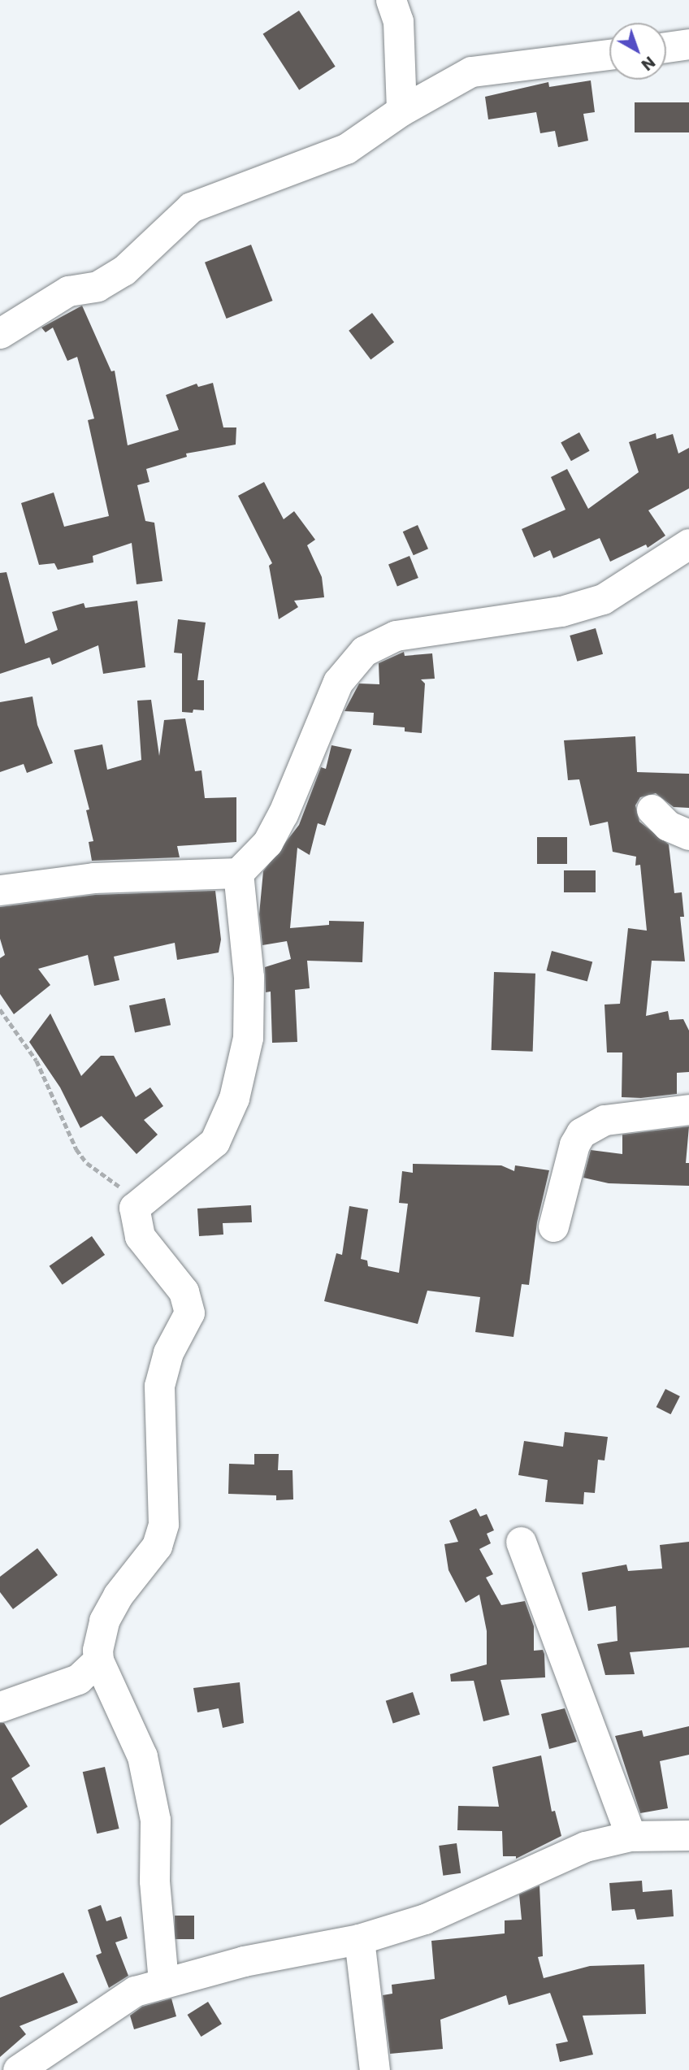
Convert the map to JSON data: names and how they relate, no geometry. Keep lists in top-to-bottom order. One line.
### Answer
{"north":"bottom right"}
